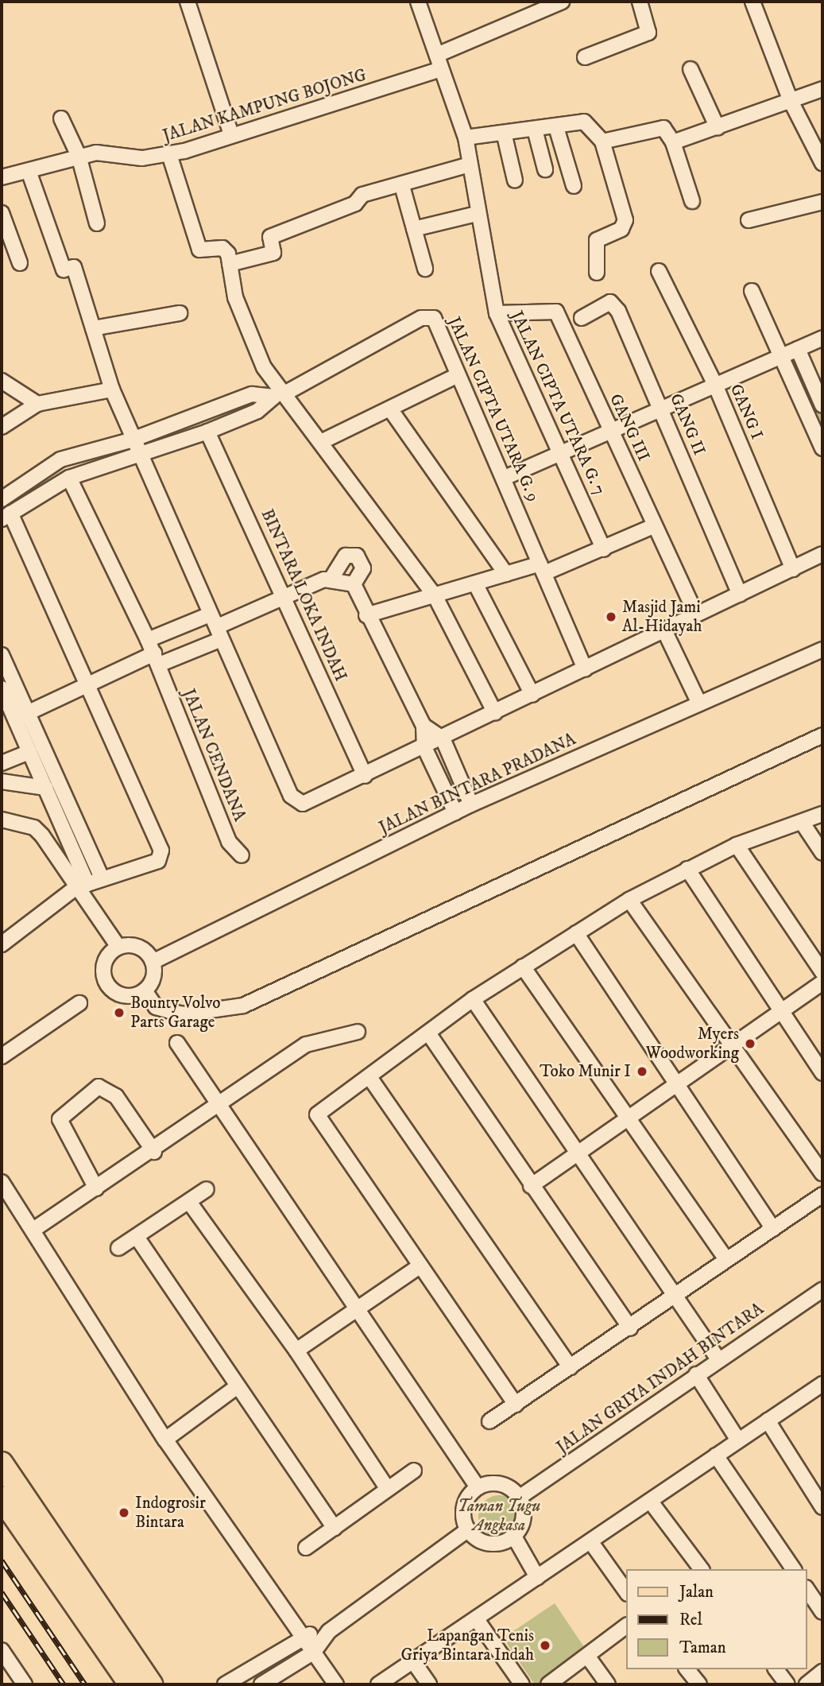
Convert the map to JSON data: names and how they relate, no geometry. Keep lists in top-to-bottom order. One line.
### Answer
{"streets":{"street":["JALAN KAMPUNG BOJONG","JALAN CIPTA UTARA G. 7","JALAN CIPTA UTARA G. 9","GANG I","GANG II","GANG III","BINTARA LOKA INDAH","JALAN CENDANA","JALAN BINTARA PRADANA","JALAN GRIYA INDAH BINTARA"]},"crossings":[["JALAN KAMPUNG BOJONG","JALAN CIPTA UTARA G. 7"],["JALAN CIPTA UTARA G. 7","GANG III"]],"parks":["Taman Tugu Angkasa"],"places":["Masjid Jami Al-Hidayah","Bounty Volvo Parts Garage","Myers Woodworking","Toko Munir I","Indogrosir Bintara","Lapangan Tenis Griya Bintara Indah"],"legend":["Jalan","Rel","Taman"]}
